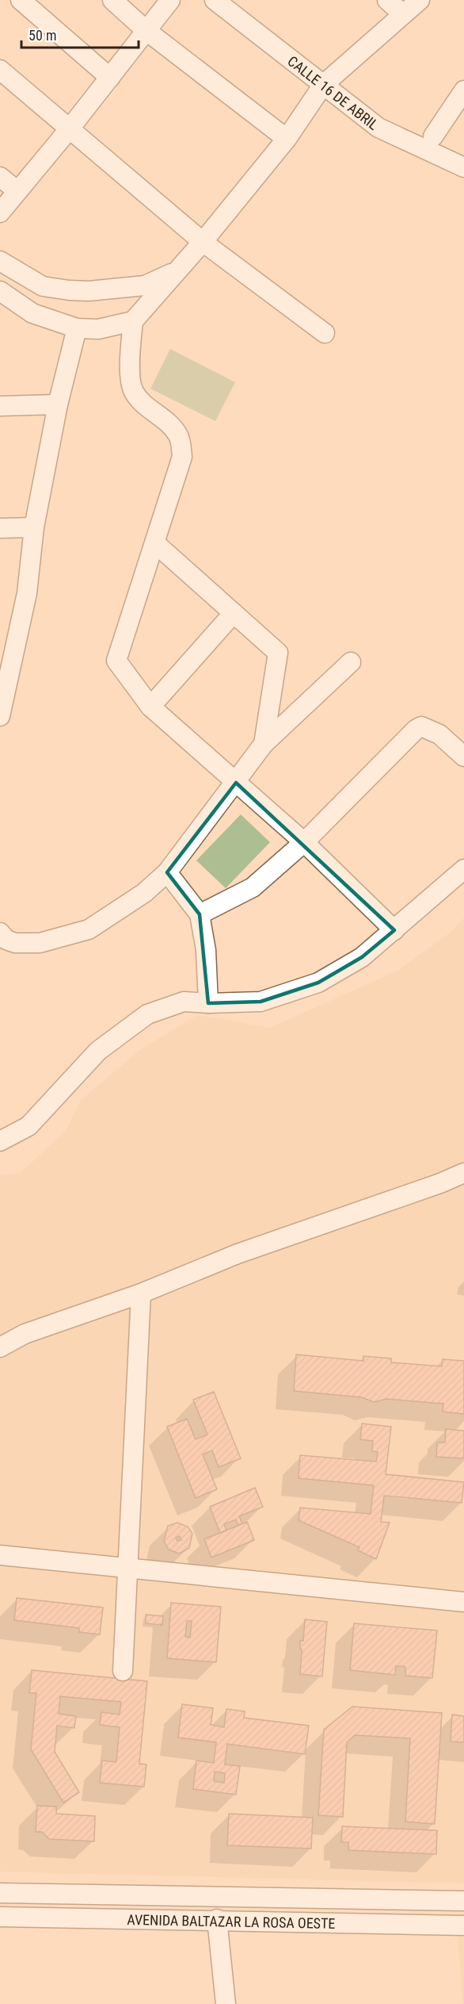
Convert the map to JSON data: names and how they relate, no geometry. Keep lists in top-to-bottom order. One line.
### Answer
{"streets":{"street":["CALLE 16 DE ABRIL","AVENIDA BALTAZAR LA ROSA OESTE"]},"scale_bar":"50 m"}
